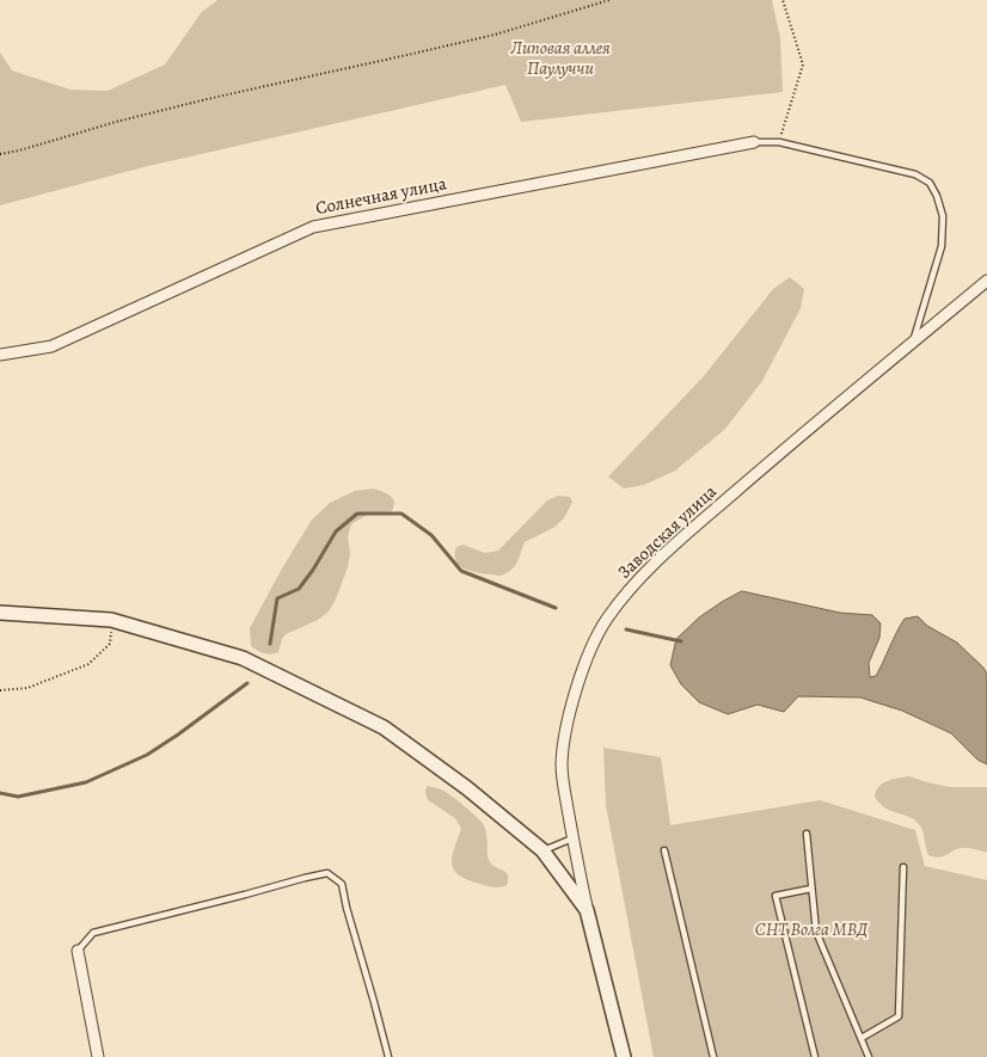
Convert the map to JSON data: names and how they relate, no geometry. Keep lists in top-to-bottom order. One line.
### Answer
{"streets":{"street":["Солнечная улица","Заводская улица"]},"parks":["Липовая аллея Паулуччи","СНТ Волга МВД"]}
